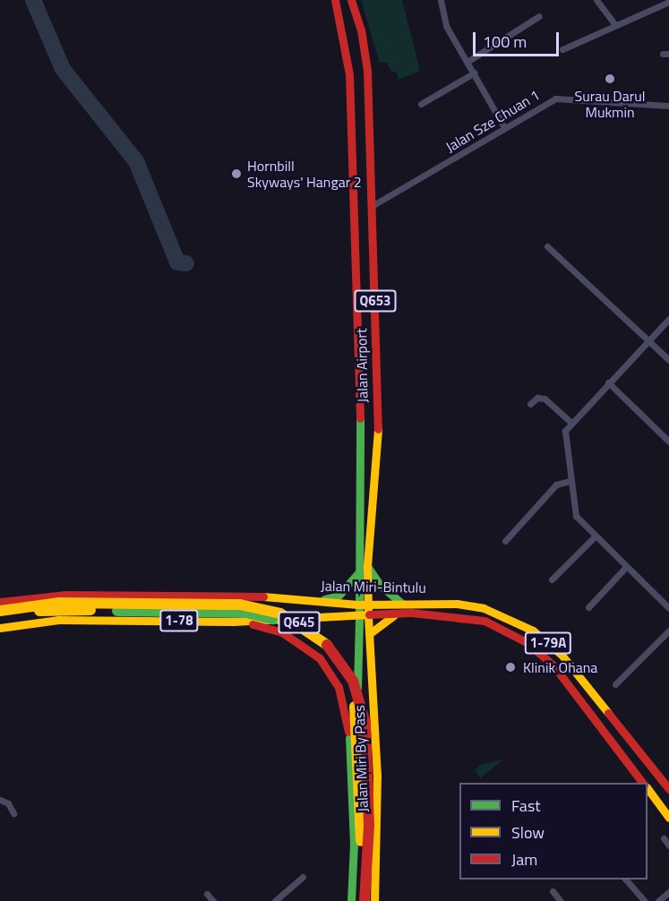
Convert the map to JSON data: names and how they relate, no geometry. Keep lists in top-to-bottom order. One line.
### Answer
{"streets":{"main road":["Q653","Jalan Airport","Jalan Miri-Bintulu","1-78","Q645","1-79A","Jalan Miri By Pass"],"street":["Jalan Sze Chuan 1"]},"crossings":[["Jalan Sze Chuan 1","Jalan Airport"],["Q653","Jalan Airport"],["Q653","Jalan Miri-Bintulu"],["Q653","Jalan Miri By Pass"],["Jalan Airport","Jalan Miri-Bintulu"],["Jalan Miri-Bintulu","Jalan Miri By Pass"]],"places":["Surau Darul Mukmin","Hornbill Skyways' Hangar 2","Klinik Ohana"],"legend":["Fast","Slow","Jam"],"scale_bar":"100 m"}
